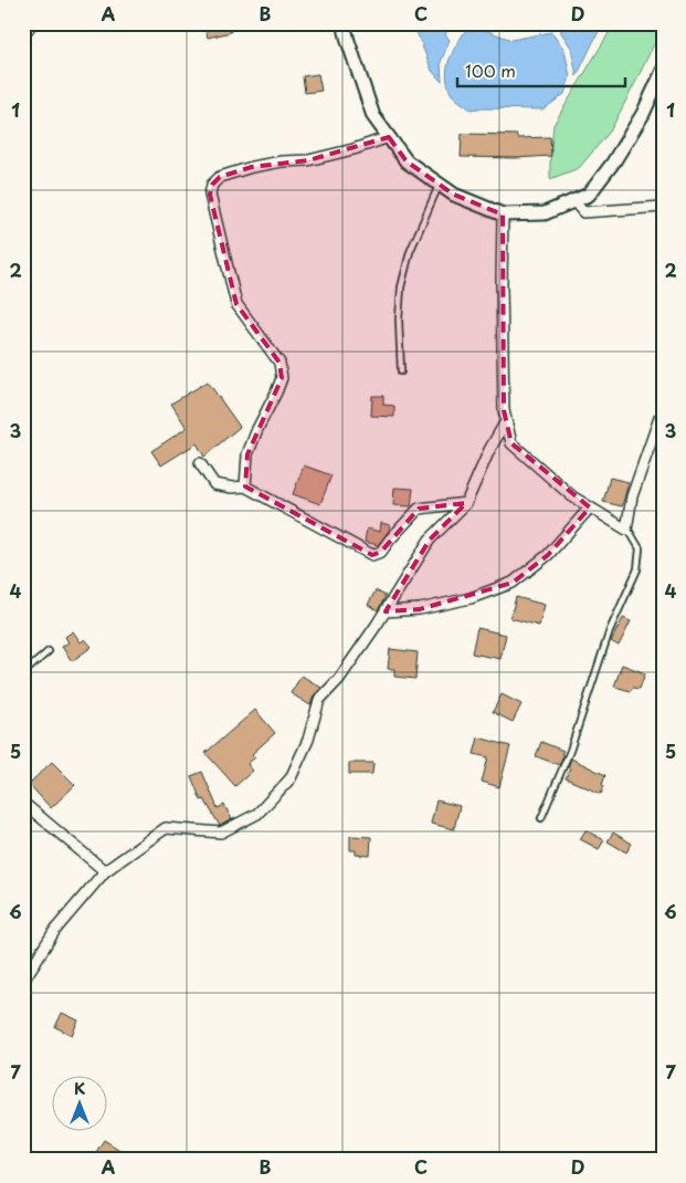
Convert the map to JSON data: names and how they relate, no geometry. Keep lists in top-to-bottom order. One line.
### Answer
{"scale_bar":"100 m","north":"top","grid":{"columns":["A","B","C","D"],"rows":["1","2","3","4","5","6","7"]}}
